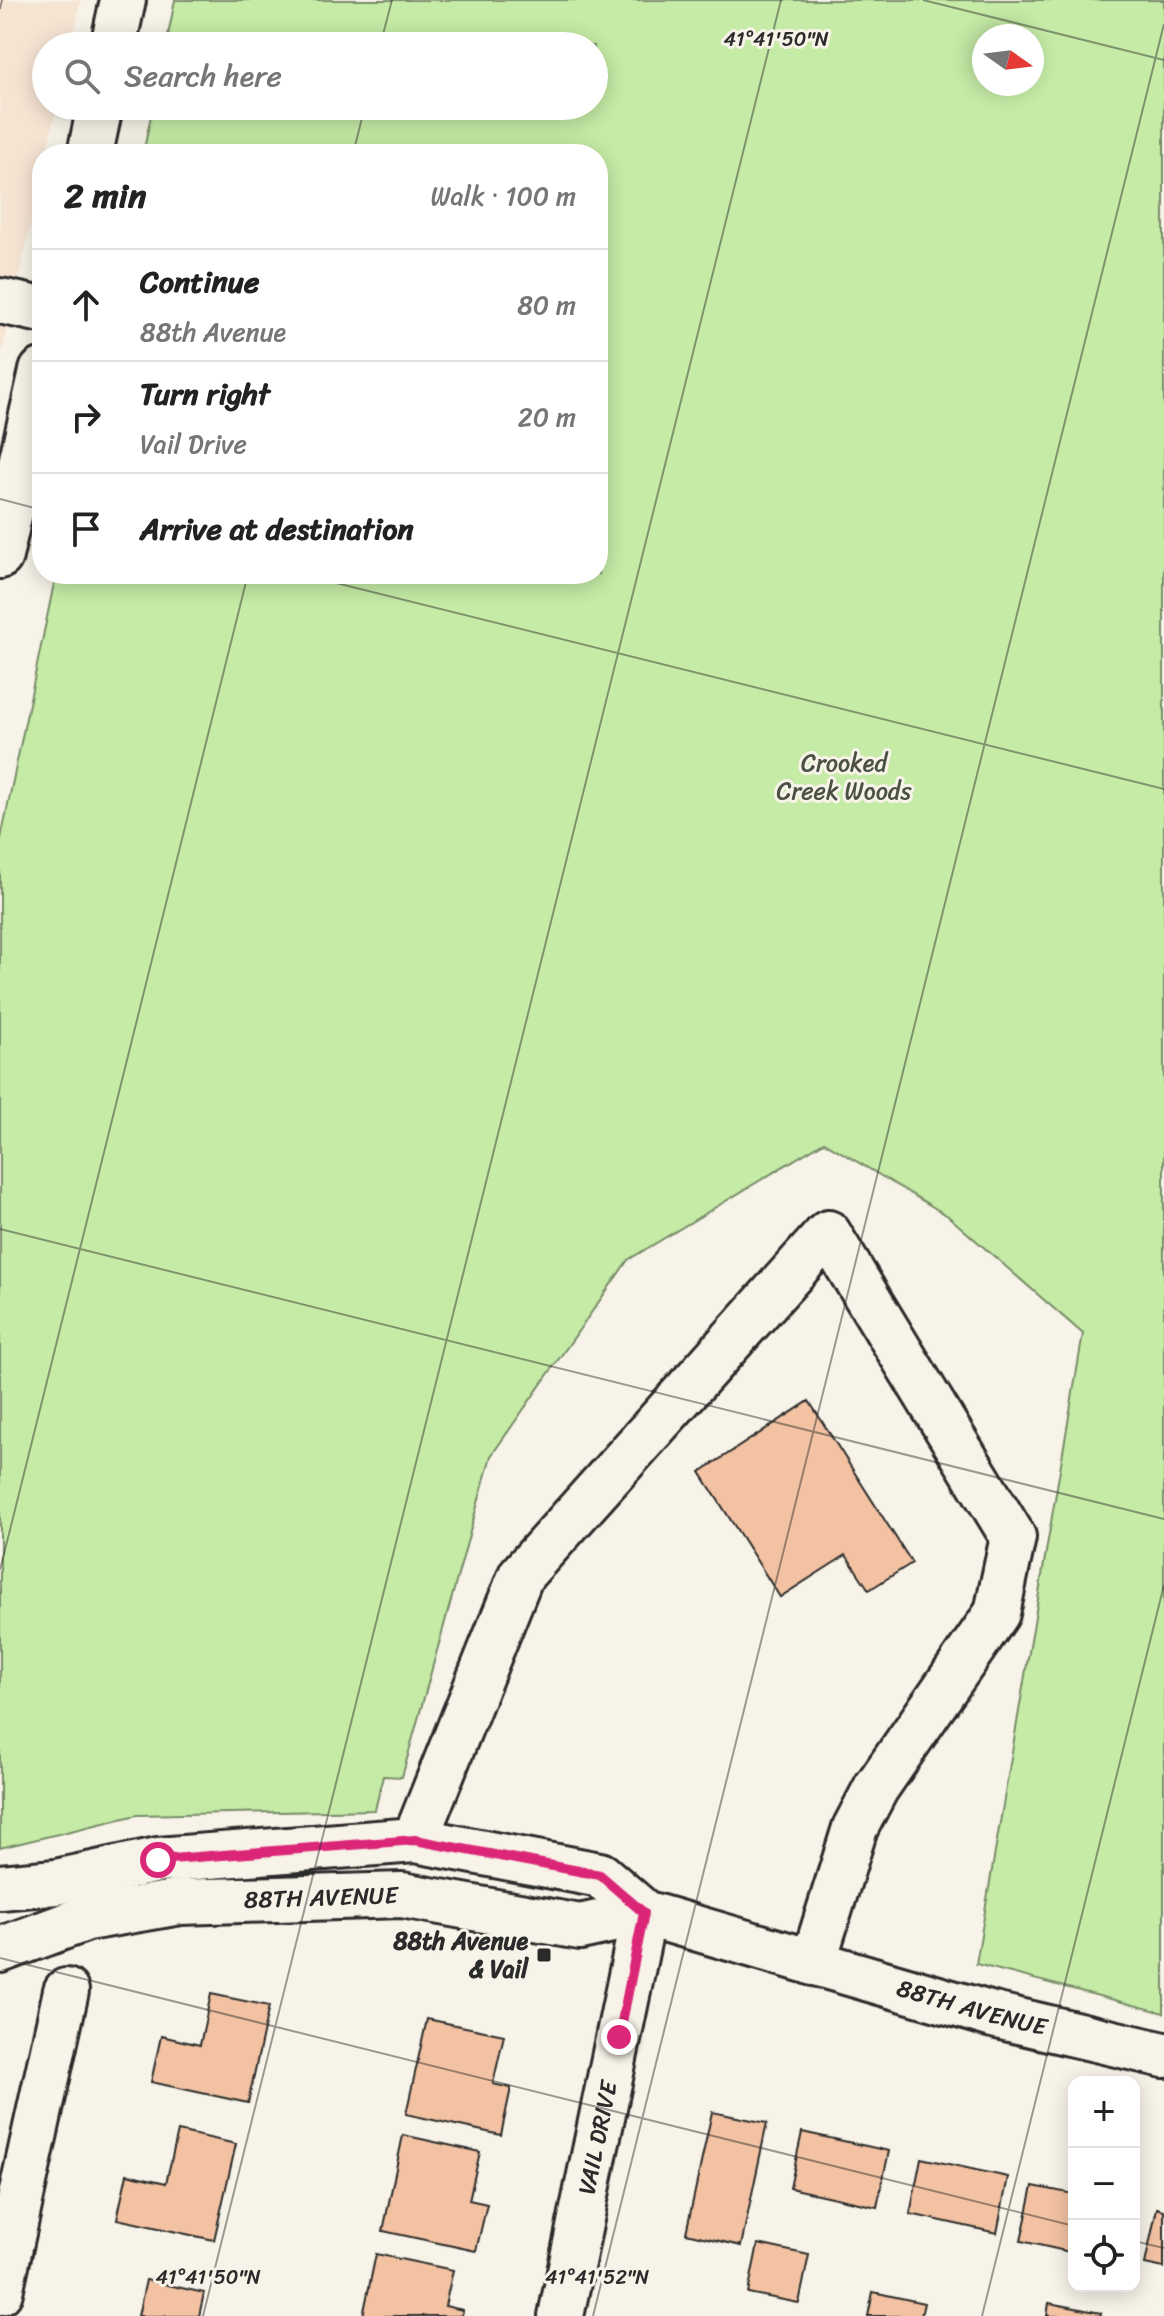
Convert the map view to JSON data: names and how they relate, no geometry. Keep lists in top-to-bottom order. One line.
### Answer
{"streets":{"street":["88TH AVENUE","VAIL DRIVE"]},"crossings":[["88TH AVENUE","VAIL DRIVE"]],"parks":["Crooked Creek Woods"],"places":{"transit":["88th Avenue & Vail"]},"north":"right","page":{"search":"Search here","heading":["2 min","Walk · 100 m"],"list":[["Continue","88th Avenue","80 m"],["Turn right","Vail Drive","20 m"],"Arrive at destination"],"map_buttons":["+","−"]},"coordinates":["41°41'50\"N","41°41'52\"N"]}
